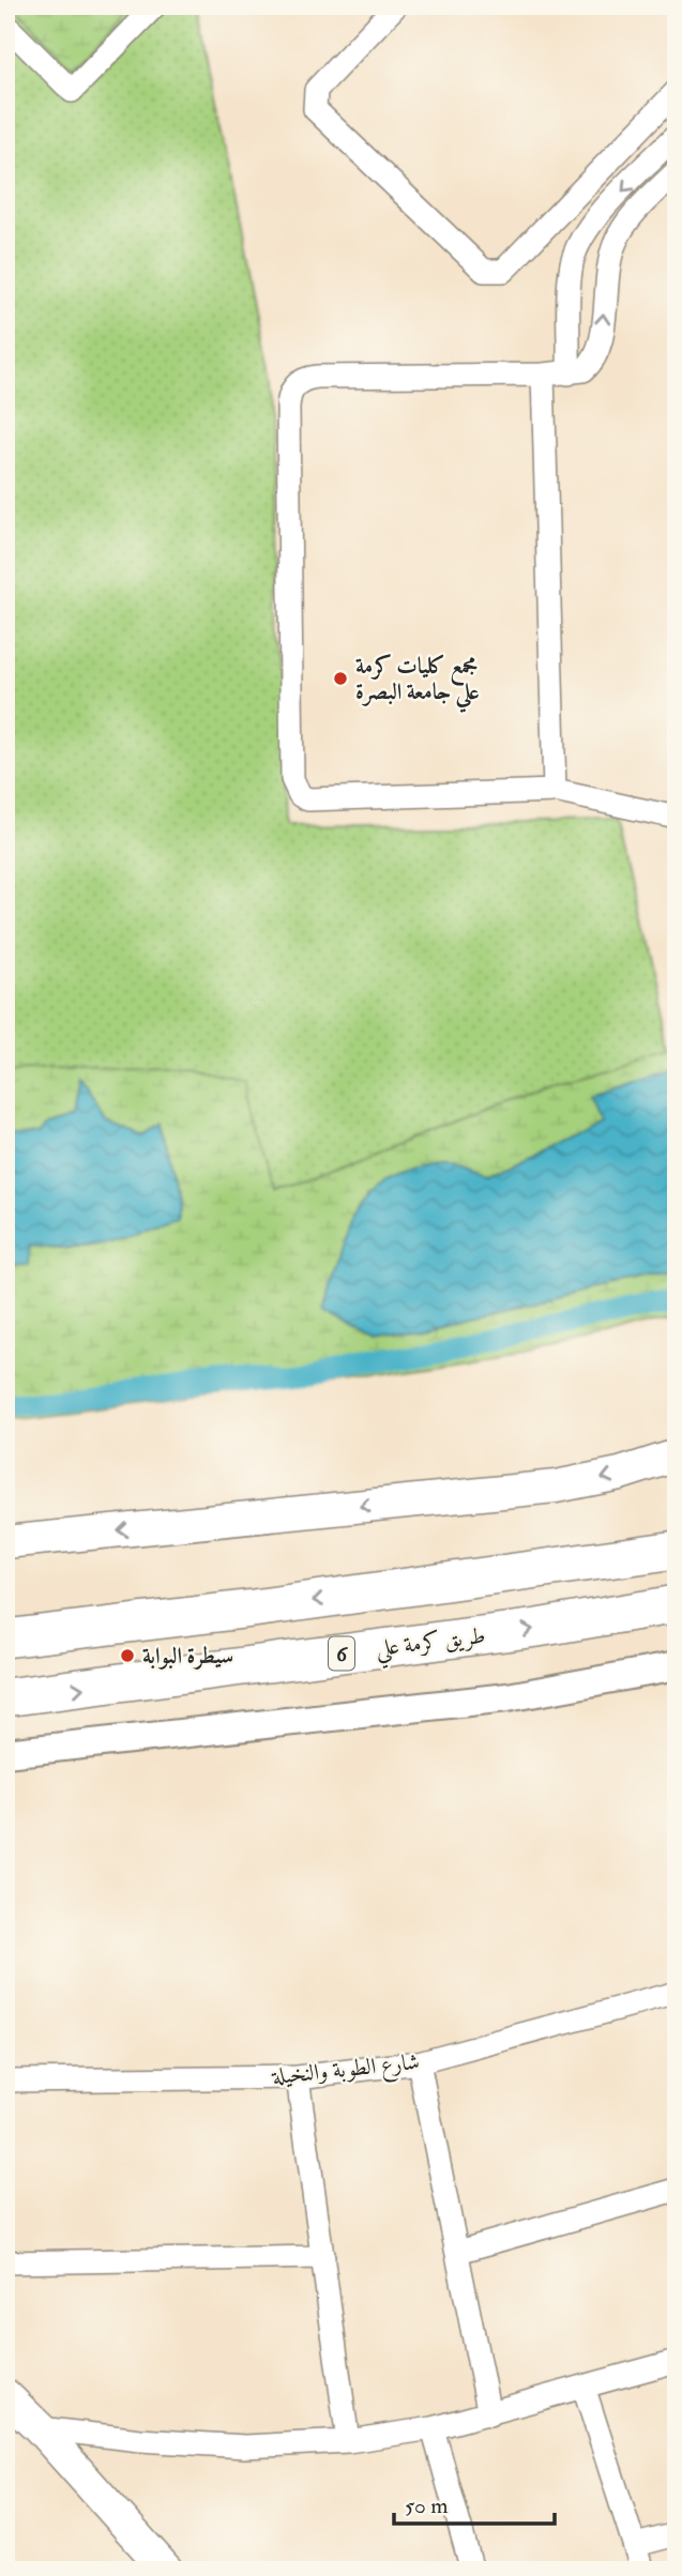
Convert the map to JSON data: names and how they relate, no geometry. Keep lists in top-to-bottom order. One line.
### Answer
{"streets":{"highway":["طريق كرمة علي","6"],"street":["شارع الطوبة والنخيلة"]},"places":["مجمع كليات كرمة علي جامعة البصرة","سيطرة البوابة"],"scale_bar":"50 m"}
